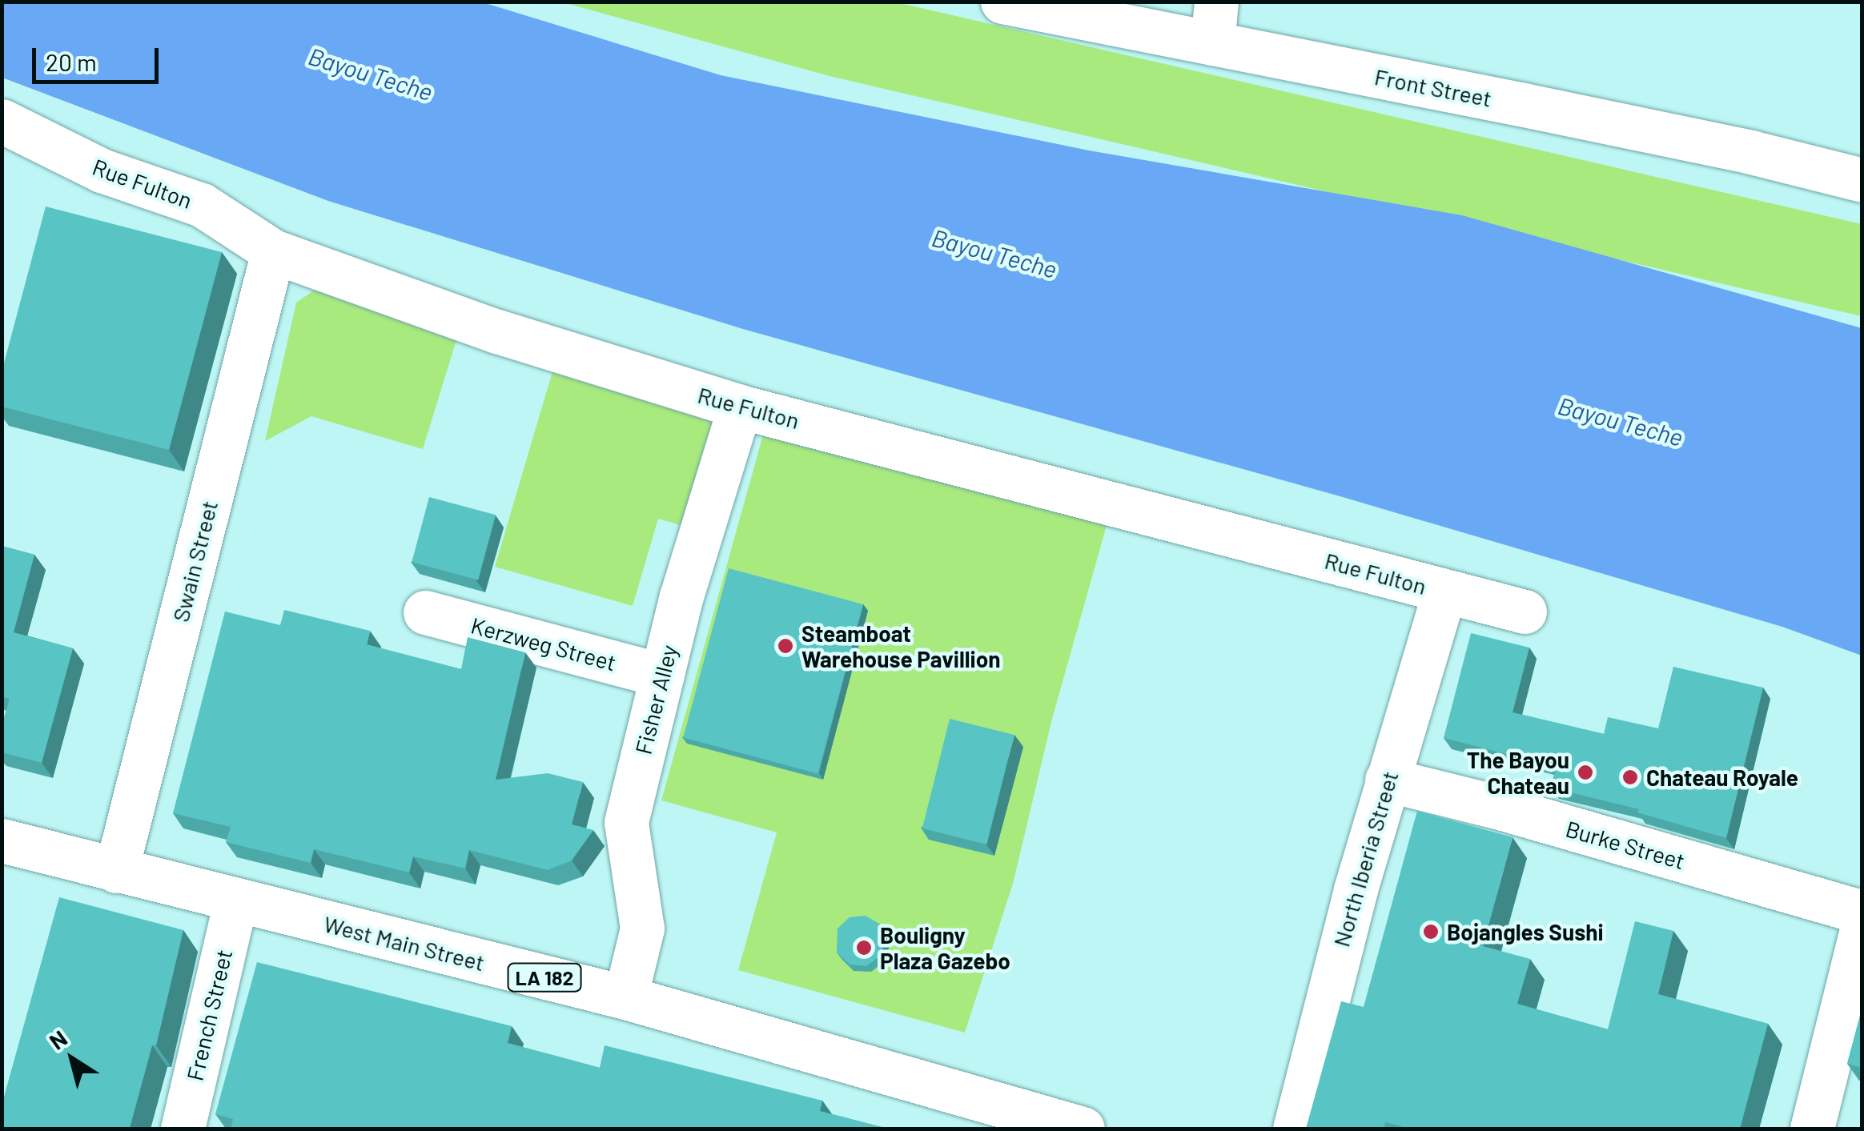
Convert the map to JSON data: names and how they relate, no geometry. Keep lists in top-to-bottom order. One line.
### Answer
{"streets":{"street":["Front Street","Rue Fulton","Swain Street","Kerzweg Street","Fisher Alley","Burke Street","North Iberia Street","West Main Street","LA 182","French Street"]},"crossings":[["Rue Fulton","Swain Street"],["Rue Fulton","Fisher Alley"],["Rue Fulton","North Iberia Street"],["Swain Street","West Main Street"],["Kerzweg Street","Fisher Alley"],["Fisher Alley","West Main Street"],["Burke Street","North Iberia Street"],["West Main Street","French Street"]],"water":["Bayou Teche"],"places":["Steamboat Warehouse Pavillion","The Bayou Chateau","Chateau Royale","Bojangles Sushi","Bouligny Plaza Gazebo"],"scale_bar":"20 m","north":"top left"}
